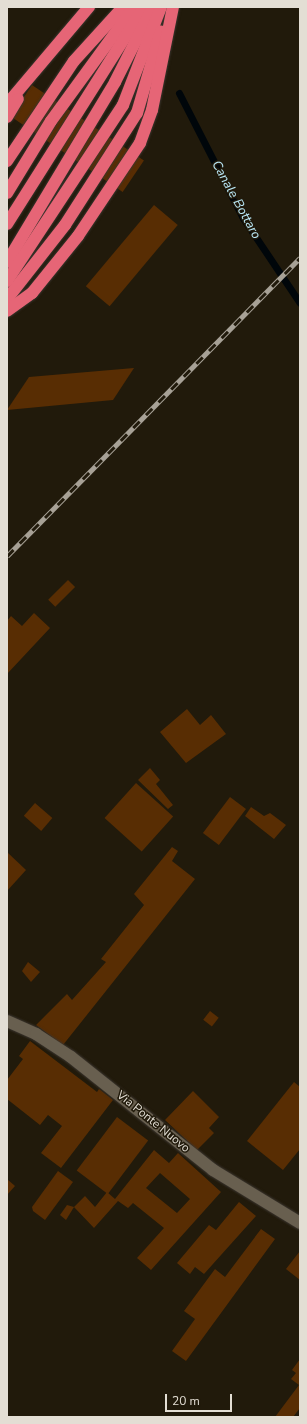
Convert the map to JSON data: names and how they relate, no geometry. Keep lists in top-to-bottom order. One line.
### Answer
{"streets":{"street":["Via Ponte Nuovo"]},"water":["Canale Bottaro"],"scale_bar":"20 m"}
